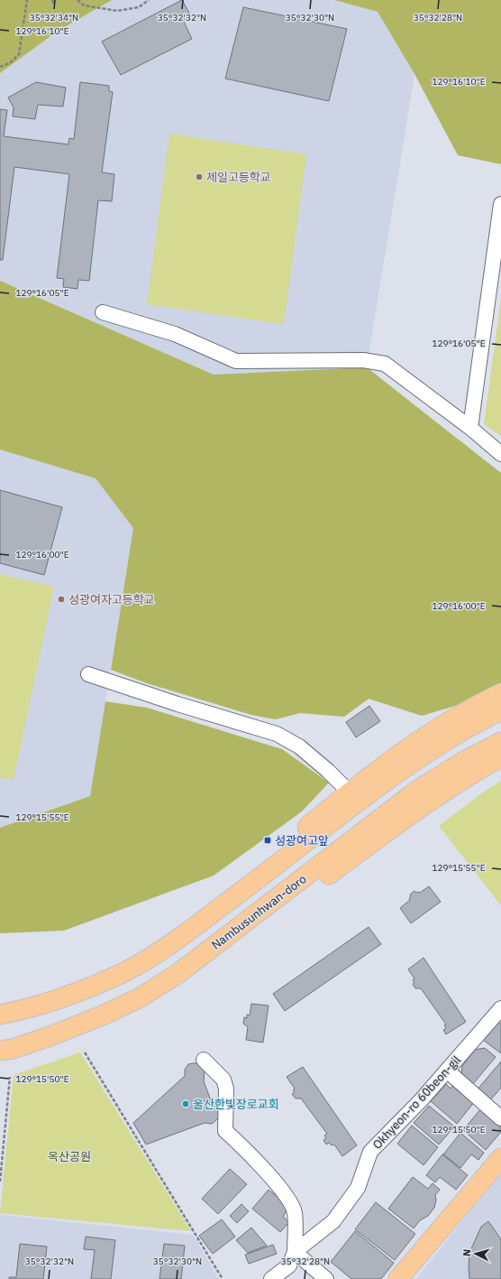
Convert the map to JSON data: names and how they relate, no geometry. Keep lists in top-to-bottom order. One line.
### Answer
{"streets":{"main road":["Nambusunhwan-doro"],"street":["Okhyeon-ro 60beon-gil"]},"parks":["옥산공원"],"places":{"other":["제일고등학교","성광여자고등학교","울산한빛장로교회"],"transit":["성광여고앞"]},"north":"left","coordinates":["35°32'34\"N","35°32'32\"N","35°32'30\"N","35°32'28\"N","129°16'10\"E","129°16'05\"E","129°16'00\"E","129°15'55\"E","129°15'50\"E"]}
